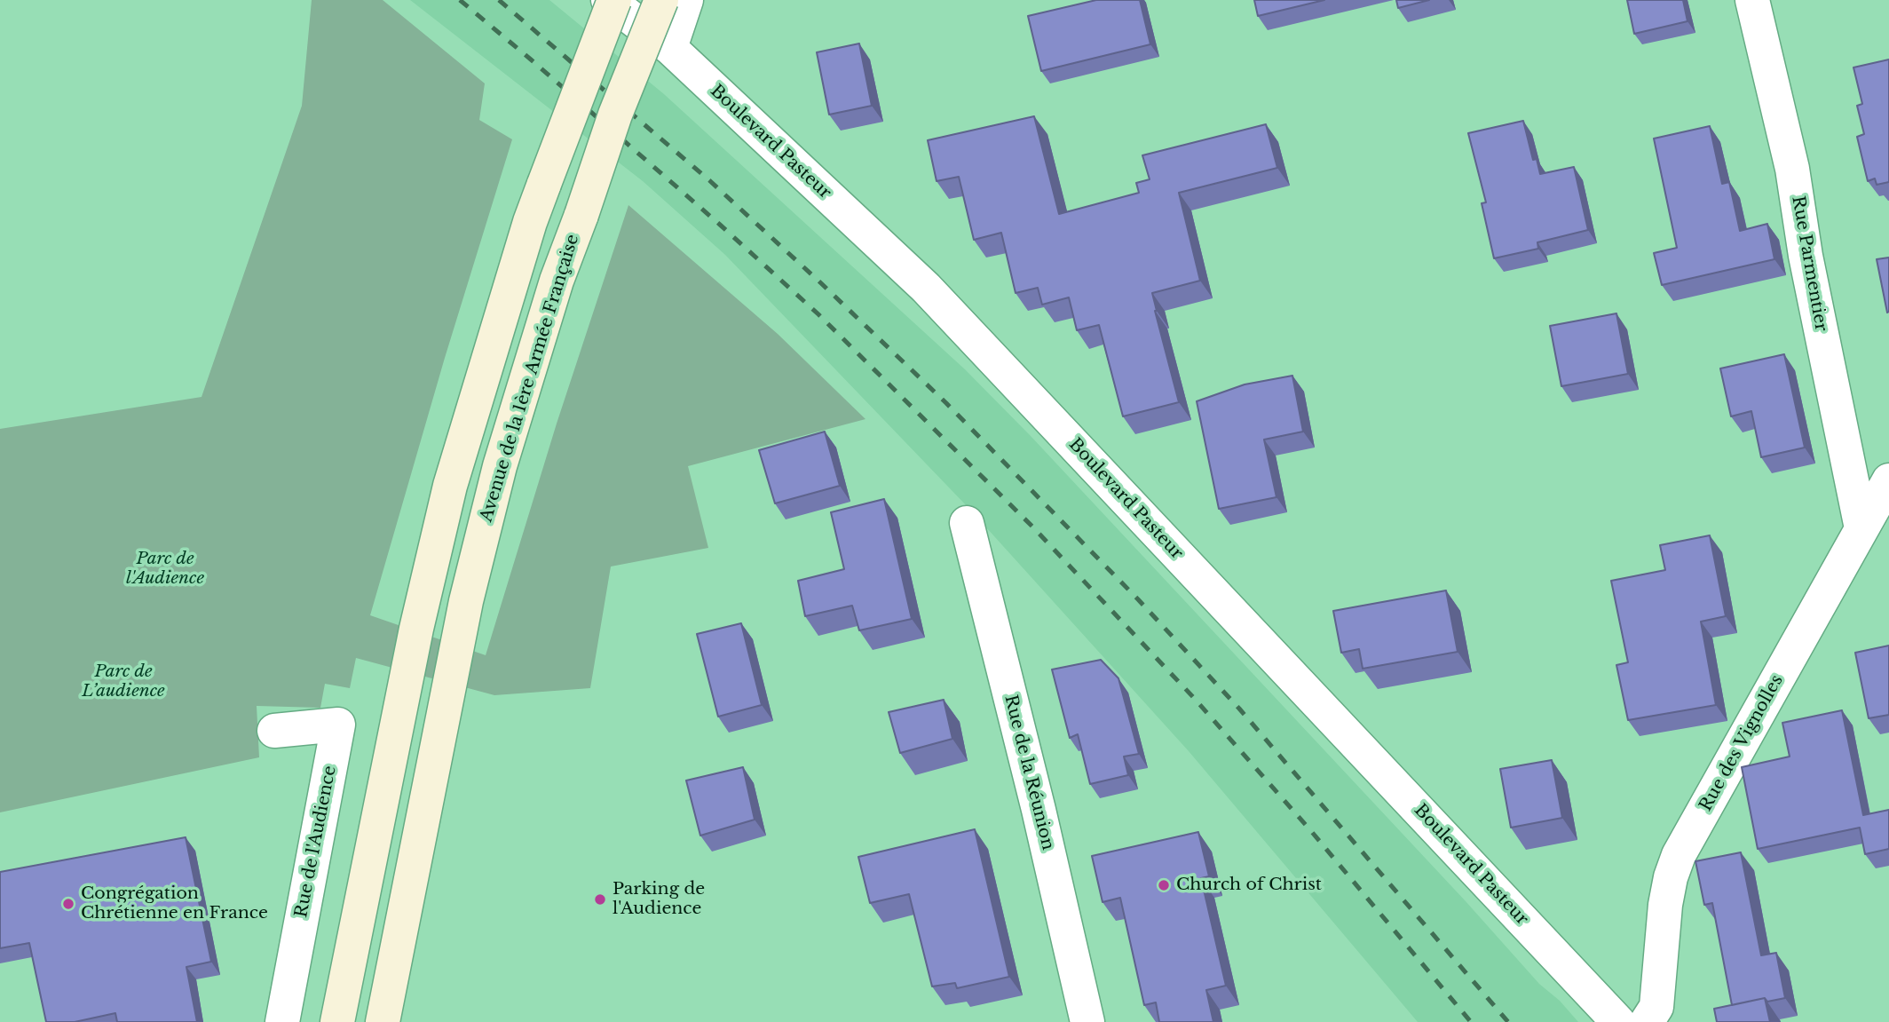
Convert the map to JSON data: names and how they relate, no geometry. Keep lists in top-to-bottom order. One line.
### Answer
{"streets":{"main road":["Avenue de la 1ère Armée Française"],"street":["Boulevard Pasteur","Rue Parmentier","Rue des Vignolles","Rue de la Réunion","Rue de l'Audience"]},"crossings":[["Rue Parmentier","Rue des Vignolles"]],"parks":["Parc de l'Audience","Parc de L’audience"],"places":["Church of Christ","Parking de l'Audience","Congrégation Chrétienne en France"]}
